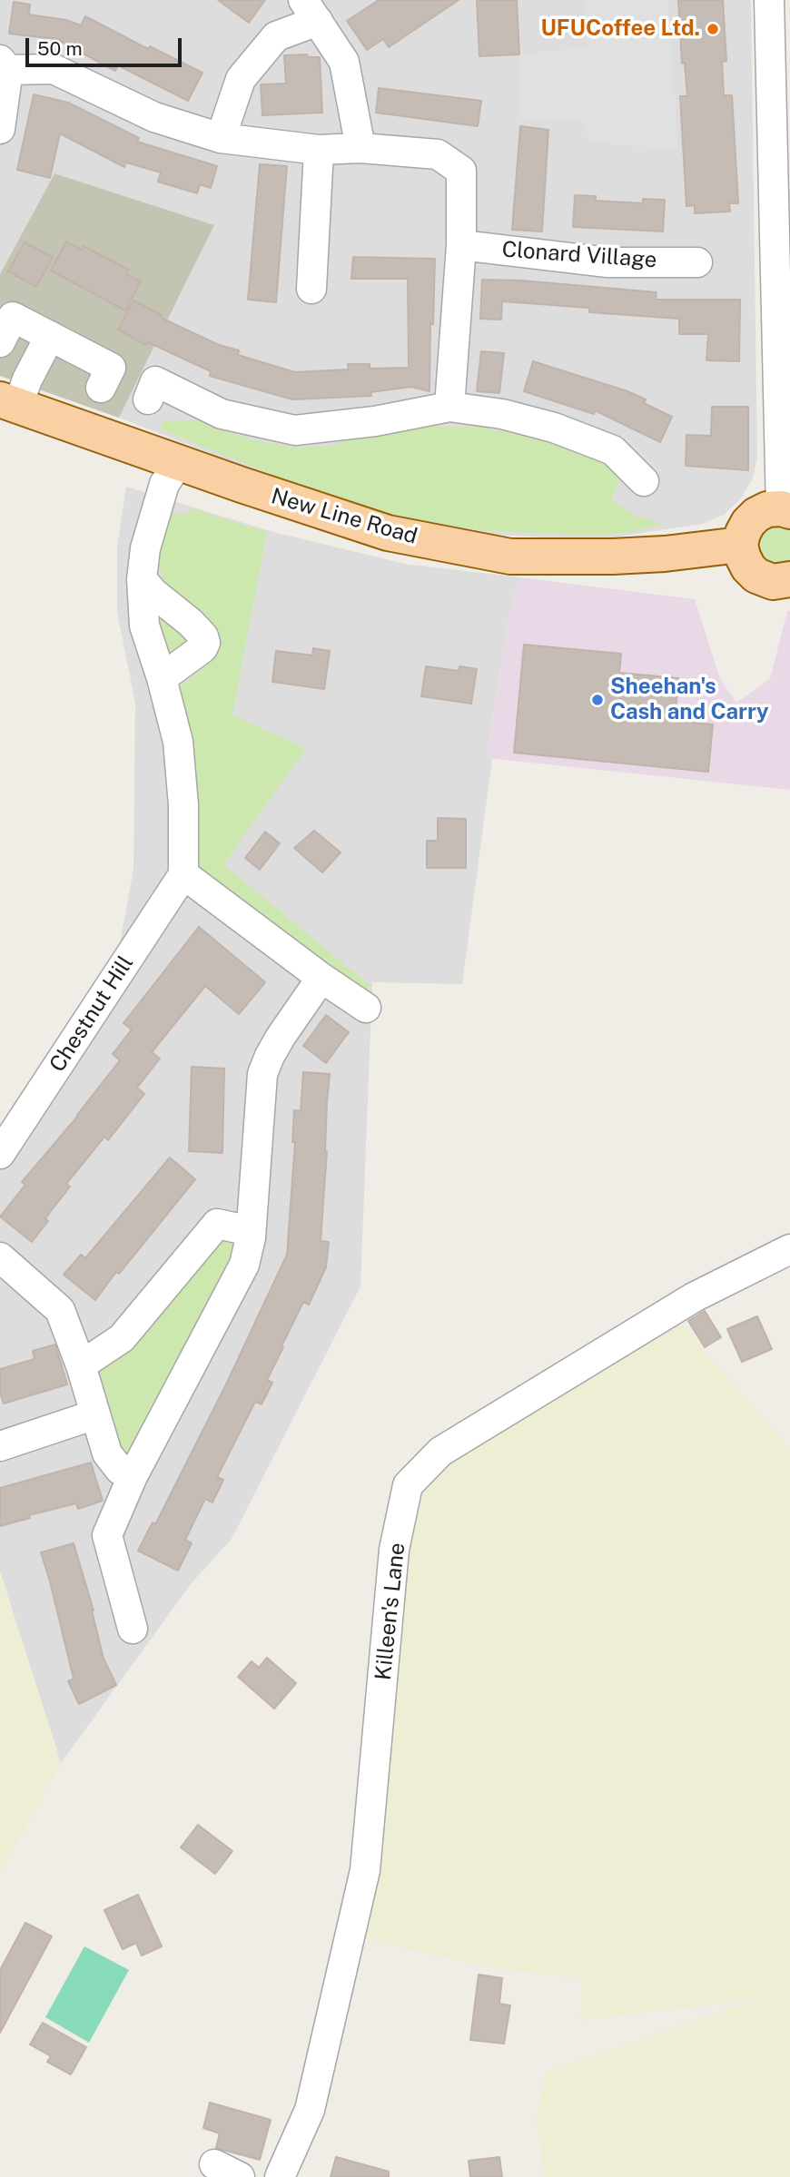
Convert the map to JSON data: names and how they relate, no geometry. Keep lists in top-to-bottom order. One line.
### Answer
{"streets":{"main road":["New Line Road"],"street":["Clonard Village","Chestnut Hill","Killeen's Lane"]},"places":["UFUCoffee Ltd.","Sheehan's Cash and Carry"],"scale_bar":"50 m"}
